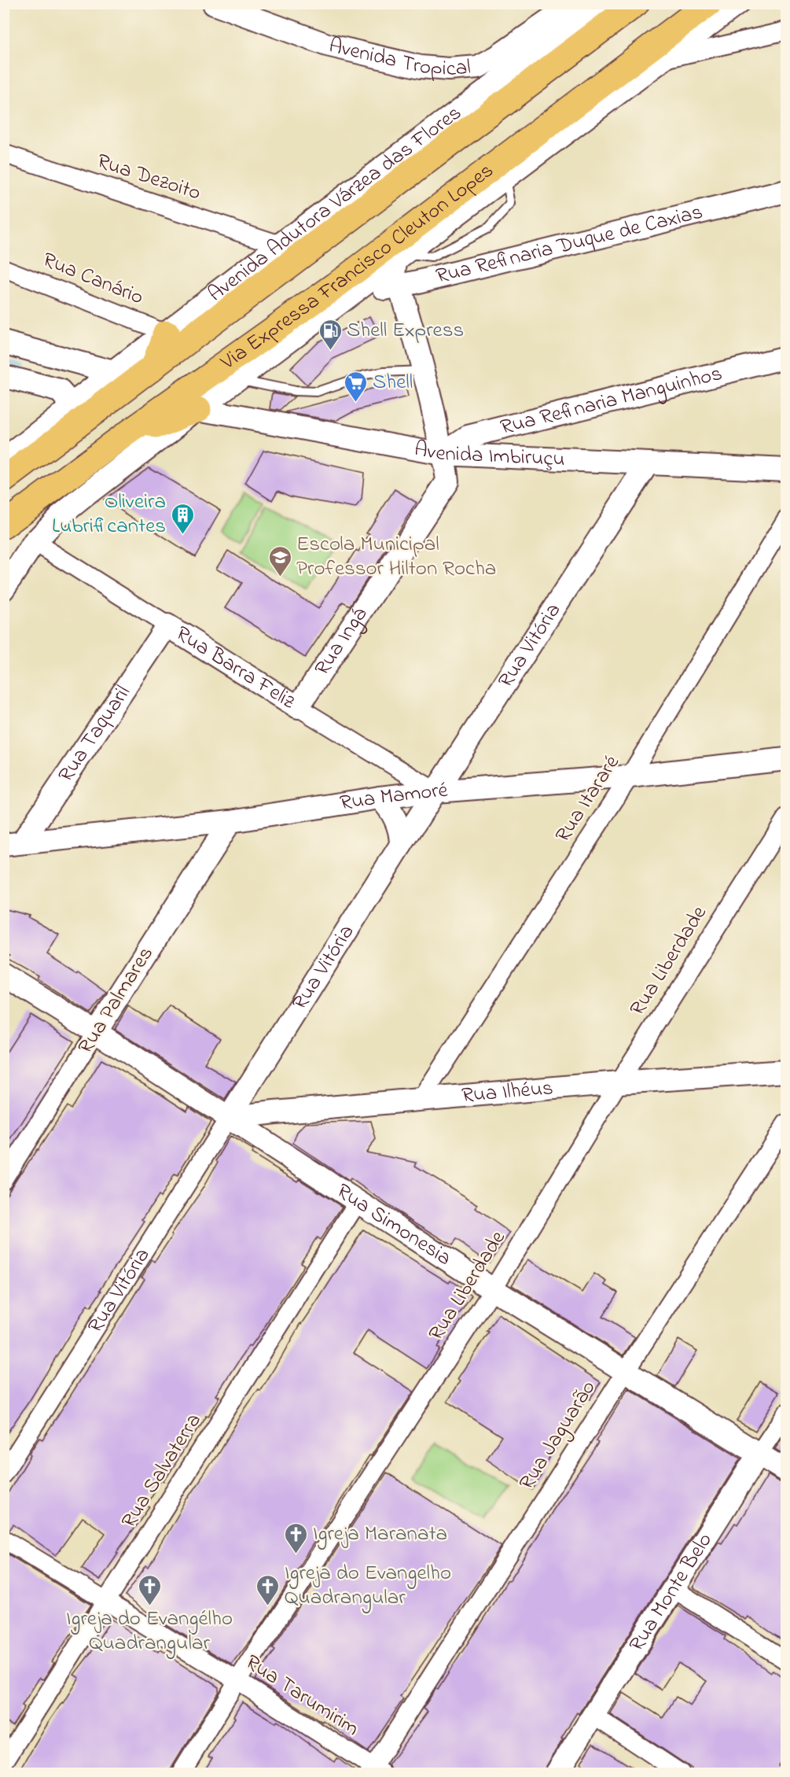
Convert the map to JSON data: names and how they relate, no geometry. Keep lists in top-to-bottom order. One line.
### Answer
{"streets":{"highway":["Via Expressa Francisco Cleuton Lopes"],"street":["Avenida Tropical","Rua Dezoito","Avenida Adutora Várzea das Flores","Rua Refinaria Duque de Caxias","Rua Canário","Rua Refinaria Manguinhos","Avenida Imbiruçu","Rua Ingá","Rua Vitória","Rua Barra Feliz","Rua Taquaril","Rua Mamoré","Rua Itararé","Rua Liberdade","Rua Palmares","Rua Ilhéus","Rua Simonesia","Rua Jaguarão","Rua Salvaterra","Rua Monte Belo","Rua Tarumirim"]},"crossings":[["Rua Dezoito","Avenida Adutora Várzea das Flores"],["Avenida Adutora Várzea das Flores","Rua Canário"],["Rua Refinaria Duque de Caxias","Rua Ingá"],["Rua Refinaria Manguinhos","Avenida Imbiruçu"],["Rua Refinaria Manguinhos","Rua Ingá"],["Avenida Imbiruçu","Rua Ingá"],["Avenida Imbiruçu","Rua Vitória"],["Rua Ingá","Rua Barra Feliz"],["Rua Vitória","Rua Barra Feliz"],["Rua Vitória","Rua Mamoré"],["Rua Vitória","Rua Ilhéus"],["Rua Vitória","Rua Simonesia"],["Rua Barra Feliz","Rua Taquaril"],["Rua Barra Feliz","Rua Mamoré"],["Rua Taquaril","Rua Mamoré"],["Rua Mamoré","Rua Itararé"],["Rua Mamoré","Rua Palmares"],["Rua Itararé","Rua Ilhéus"],["Rua Liberdade","Rua Ilhéus"],["Rua Liberdade","Rua Simonesia"],["Rua Liberdade","Rua Tarumirim"],["Rua Palmares","Rua Simonesia"],["Rua Ilhéus","Rua Simonesia"],["Rua Simonesia","Rua Jaguarão"],["Rua Simonesia","Rua Salvaterra"],["Rua Simonesia","Rua Monte Belo"],["Rua Jaguarão","Rua Tarumirim"],["Rua Salvaterra","Rua Tarumirim"]],"places":{"fuel station":["Shell Express"],"supermarket":["Shell"],"building":["Oliveira Lubrificantes"],"school or university":["Escola Municipal Professor Hilton Rocha"],"church":["Igreja Maranata","Igreja do Evangélho Quadrangular","Igreja do Evangelho Quadrangular"]}}
